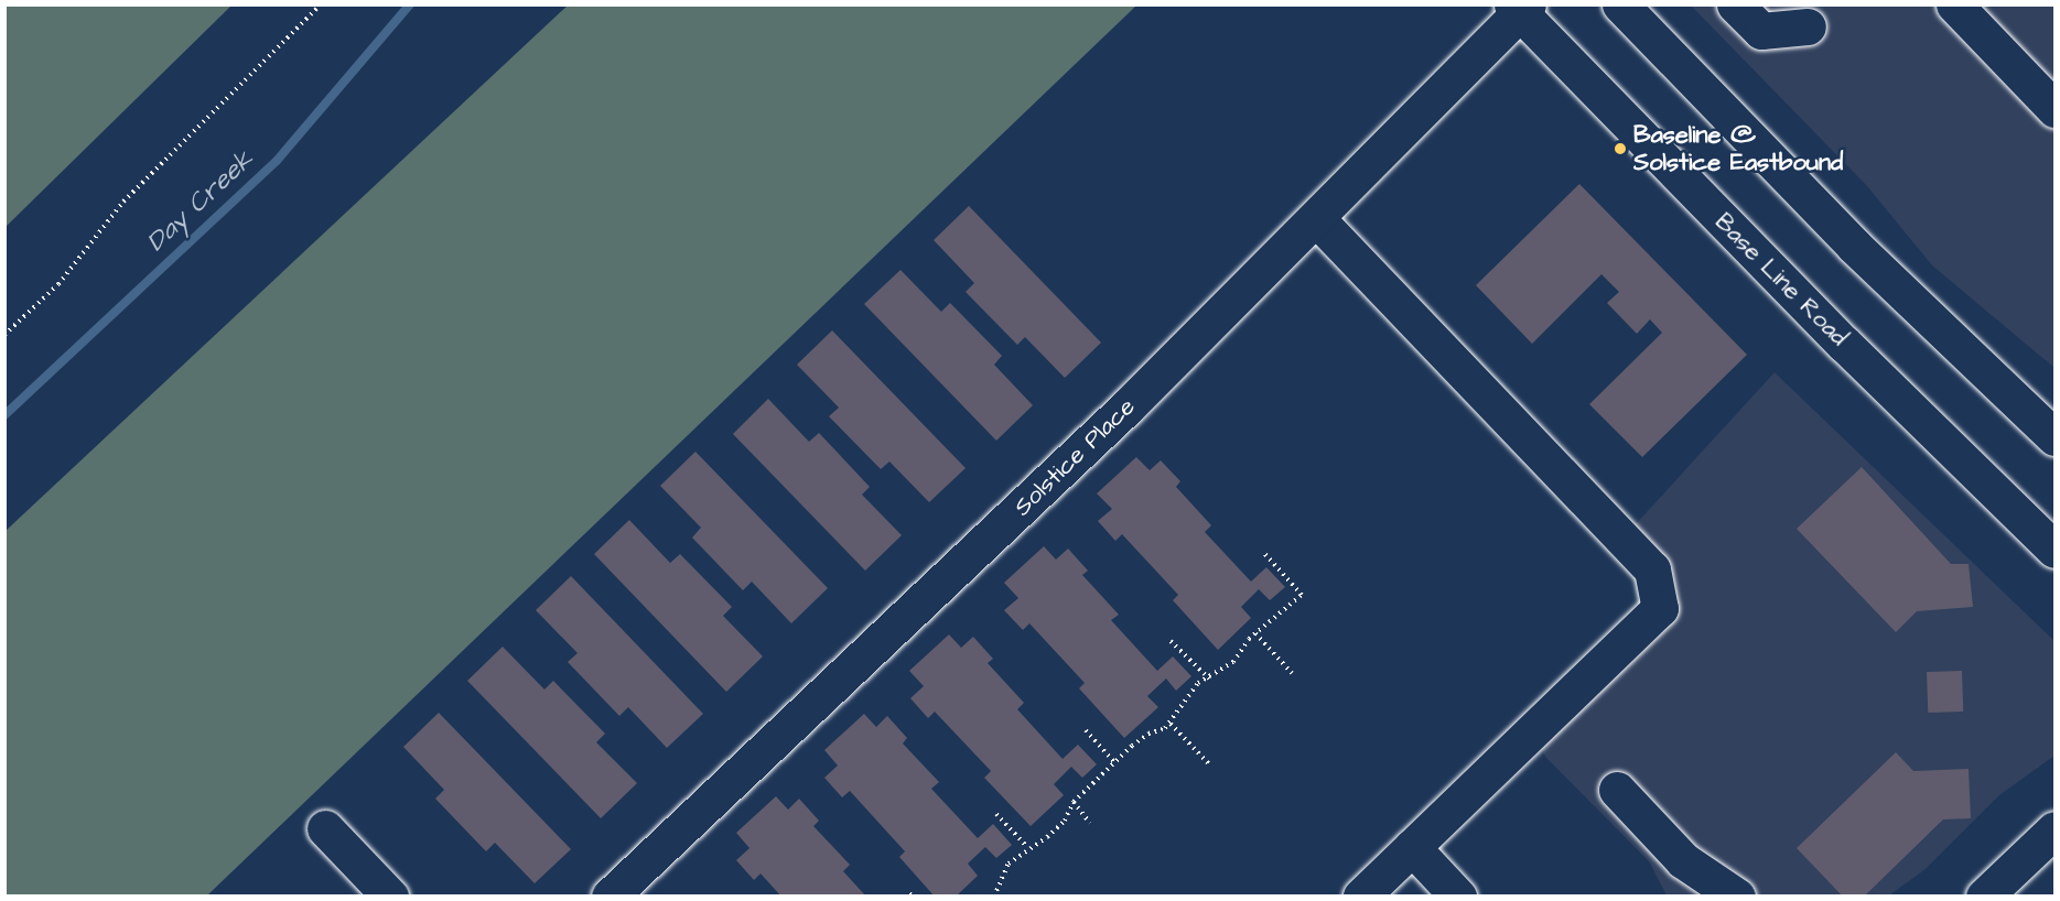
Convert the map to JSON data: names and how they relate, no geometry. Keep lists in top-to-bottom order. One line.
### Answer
{"streets":{"street":["Base Line Road","Solstice Place"]},"crossings":[["Base Line Road","Solstice Place"]],"water":["Day Creek"],"places":["Baseline @ Solstice Eastbound"]}
